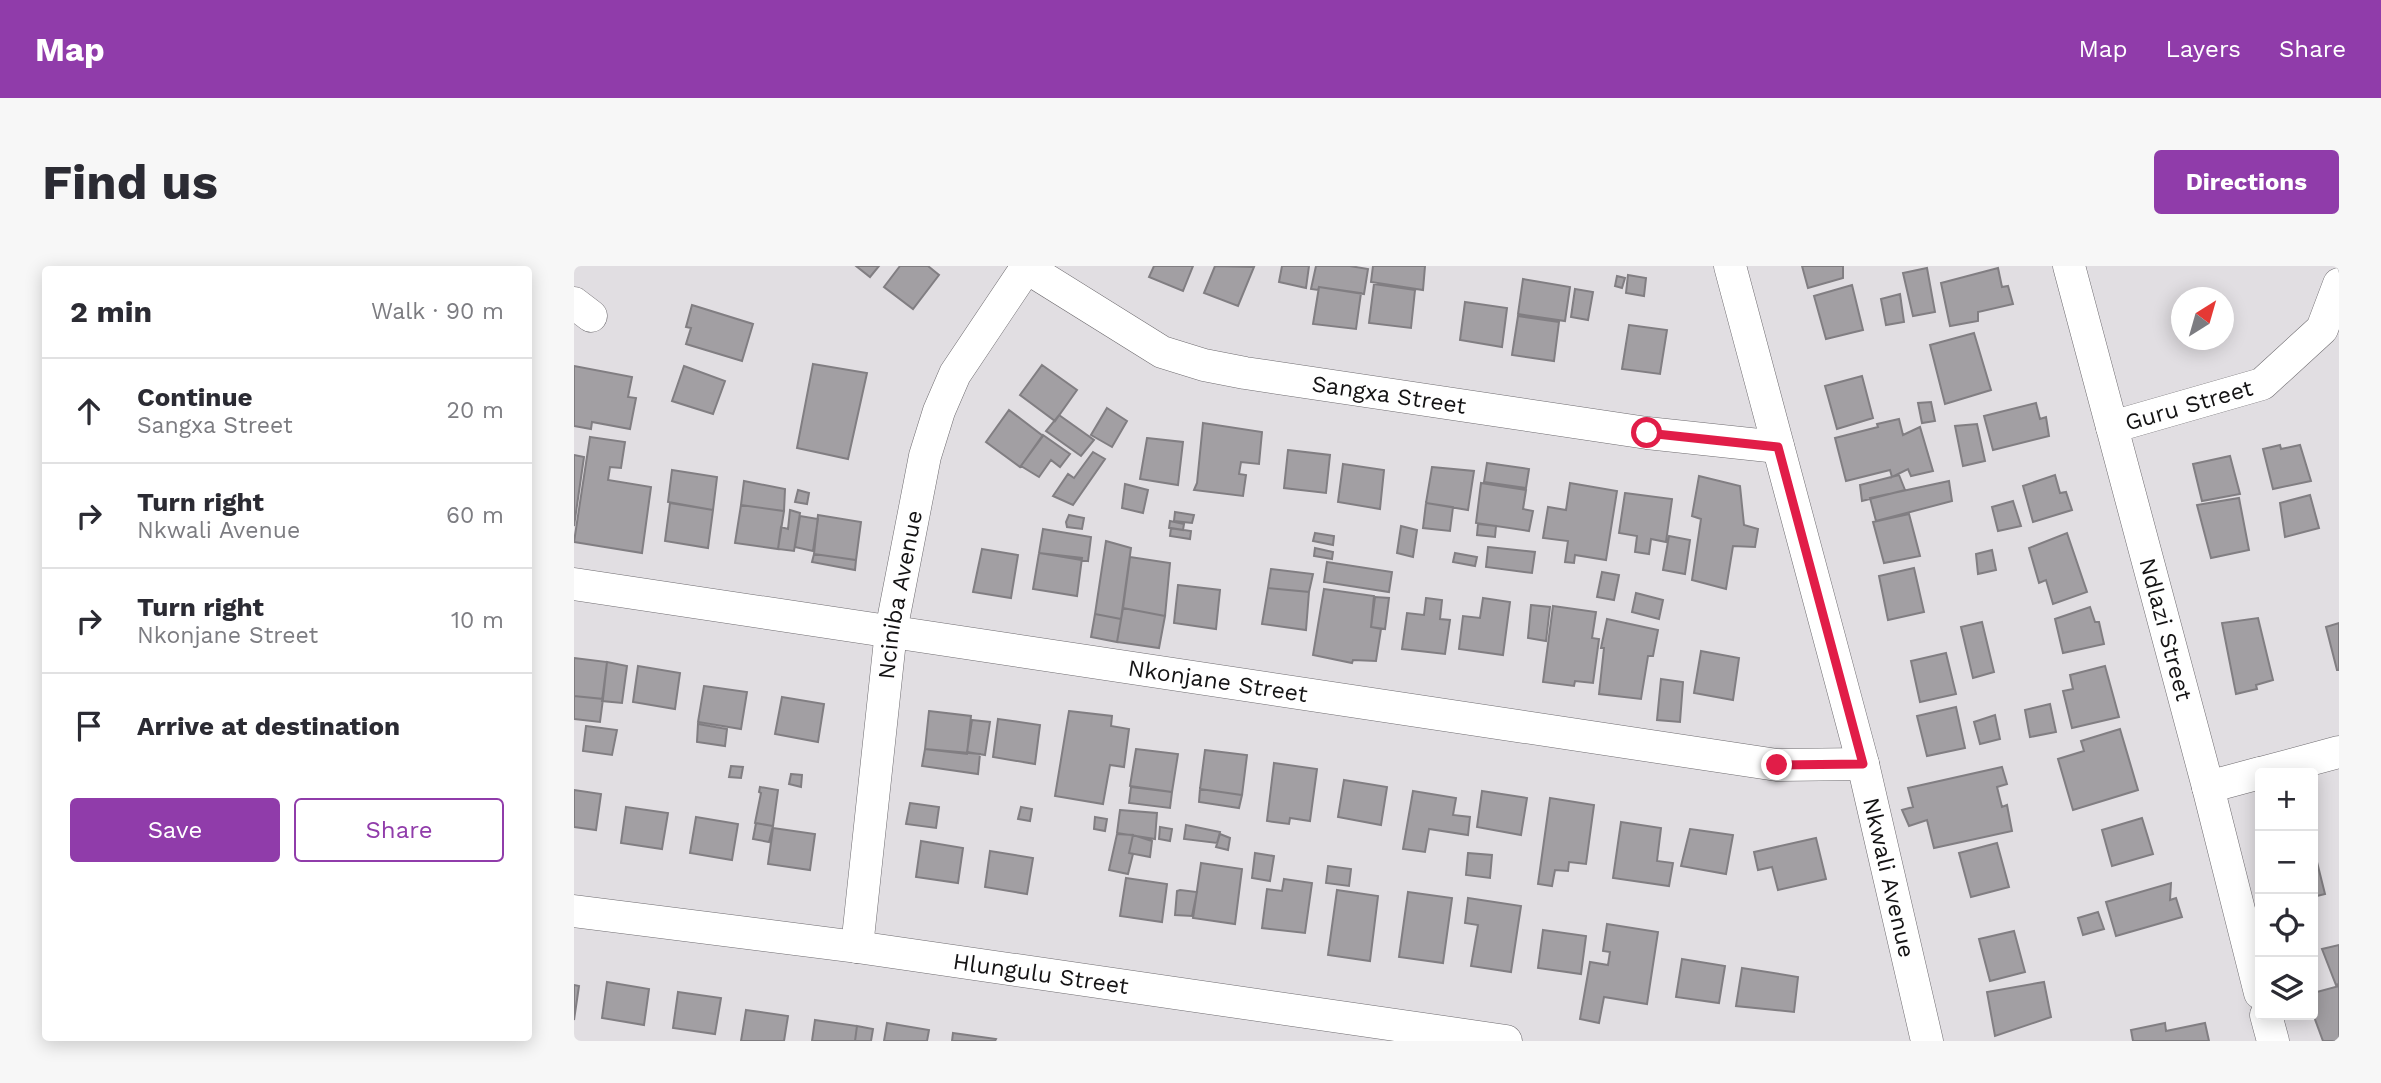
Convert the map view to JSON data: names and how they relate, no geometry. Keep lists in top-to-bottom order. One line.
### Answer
{"streets":{"street":["Sangxa Street","Guru Street","Nciniba Avenue","Ndlazi Street","Nkonjane Street","Nkwali Avenue","Hlungulu Street"]},"crossings":[["Sangxa Street","Nciniba Avenue"],["Sangxa Street","Nkwali Avenue"],["Guru Street","Ndlazi Street"],["Nciniba Avenue","Nkonjane Street"],["Nciniba Avenue","Hlungulu Street"],["Nkonjane Street","Nkwali Avenue"]],"north":"top right","page":{"header":"Map","nav":["Map","Layers","Share"],"buttons":["Directions",["Save","Share"]],"title":"Find us","heading":["2 min","Walk · 90 m"],"list":[["Continue","Sangxa Street","20 m"],["Turn right","Nkwali Avenue","60 m"],["Turn right","Nkonjane Street","10 m"],"Arrive at destination"],"map_buttons":["+","−"]}}
